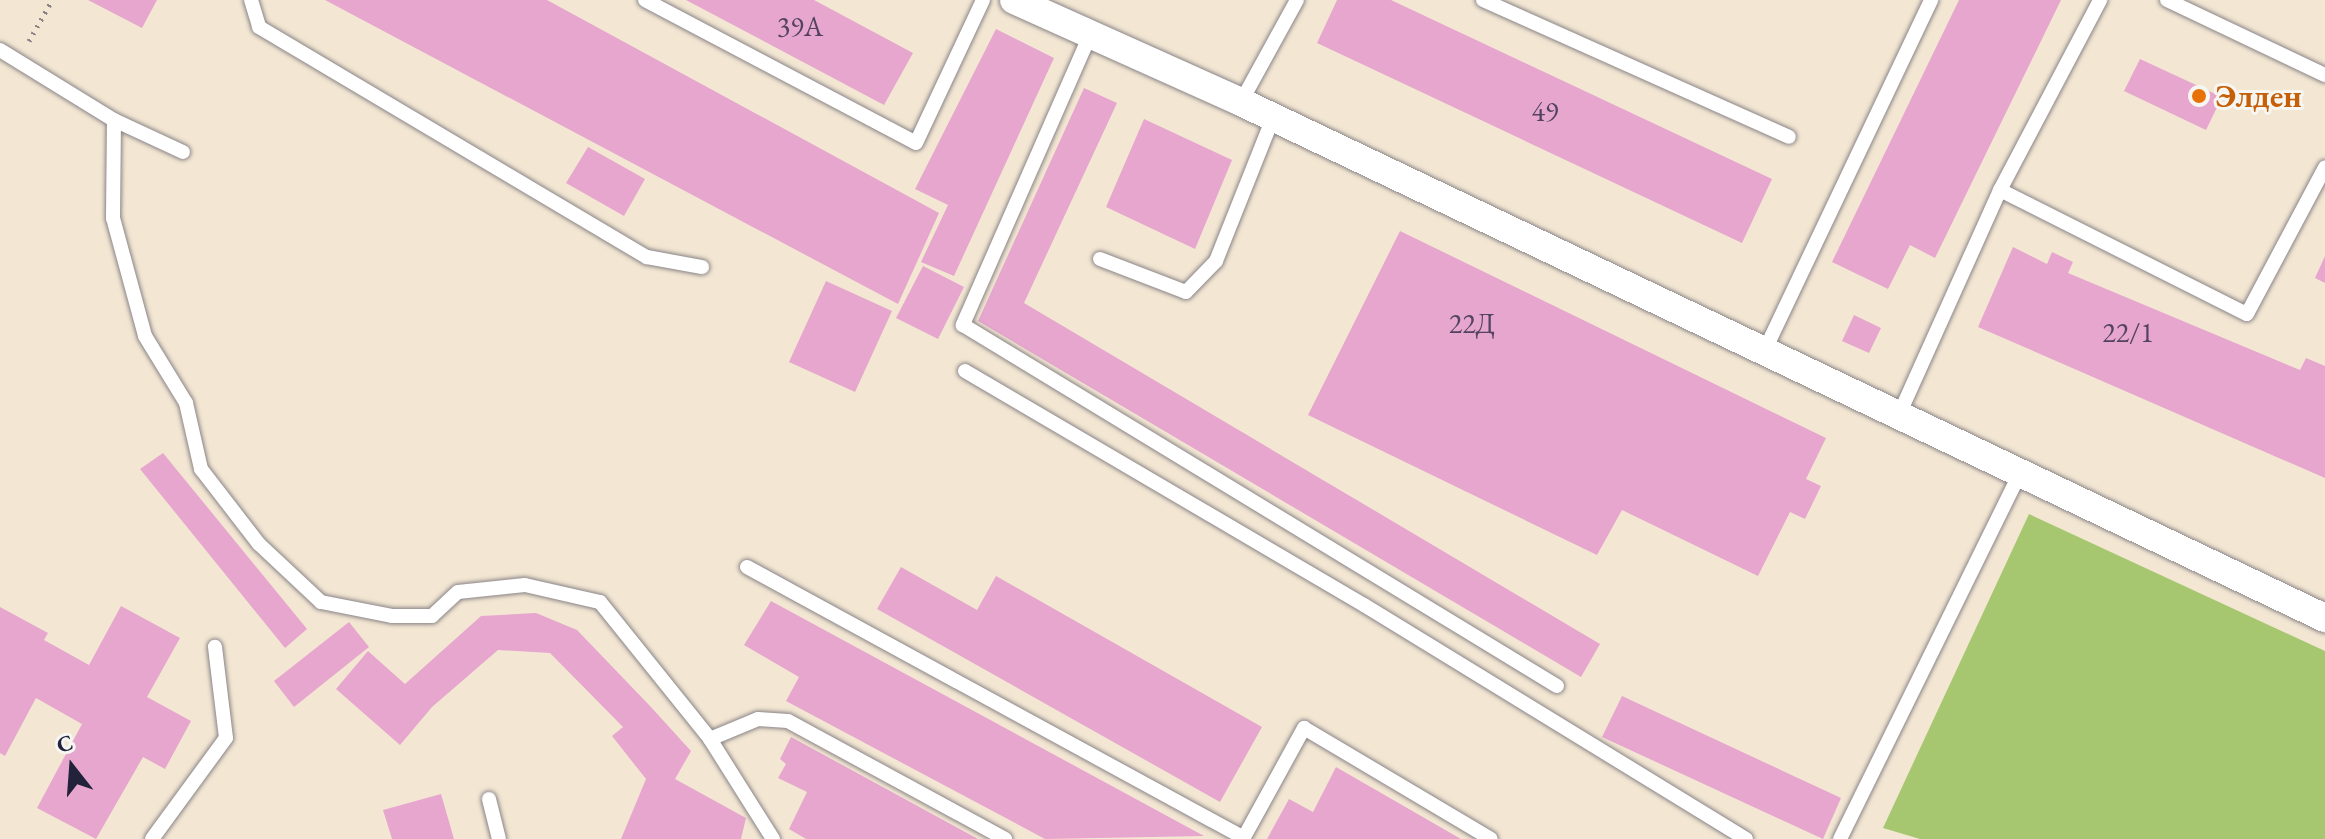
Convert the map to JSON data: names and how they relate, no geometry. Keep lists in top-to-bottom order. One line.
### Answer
{"places":["Элден"],"house_numbers":["39А","49","22Д","22/1"],"north":"top"}
